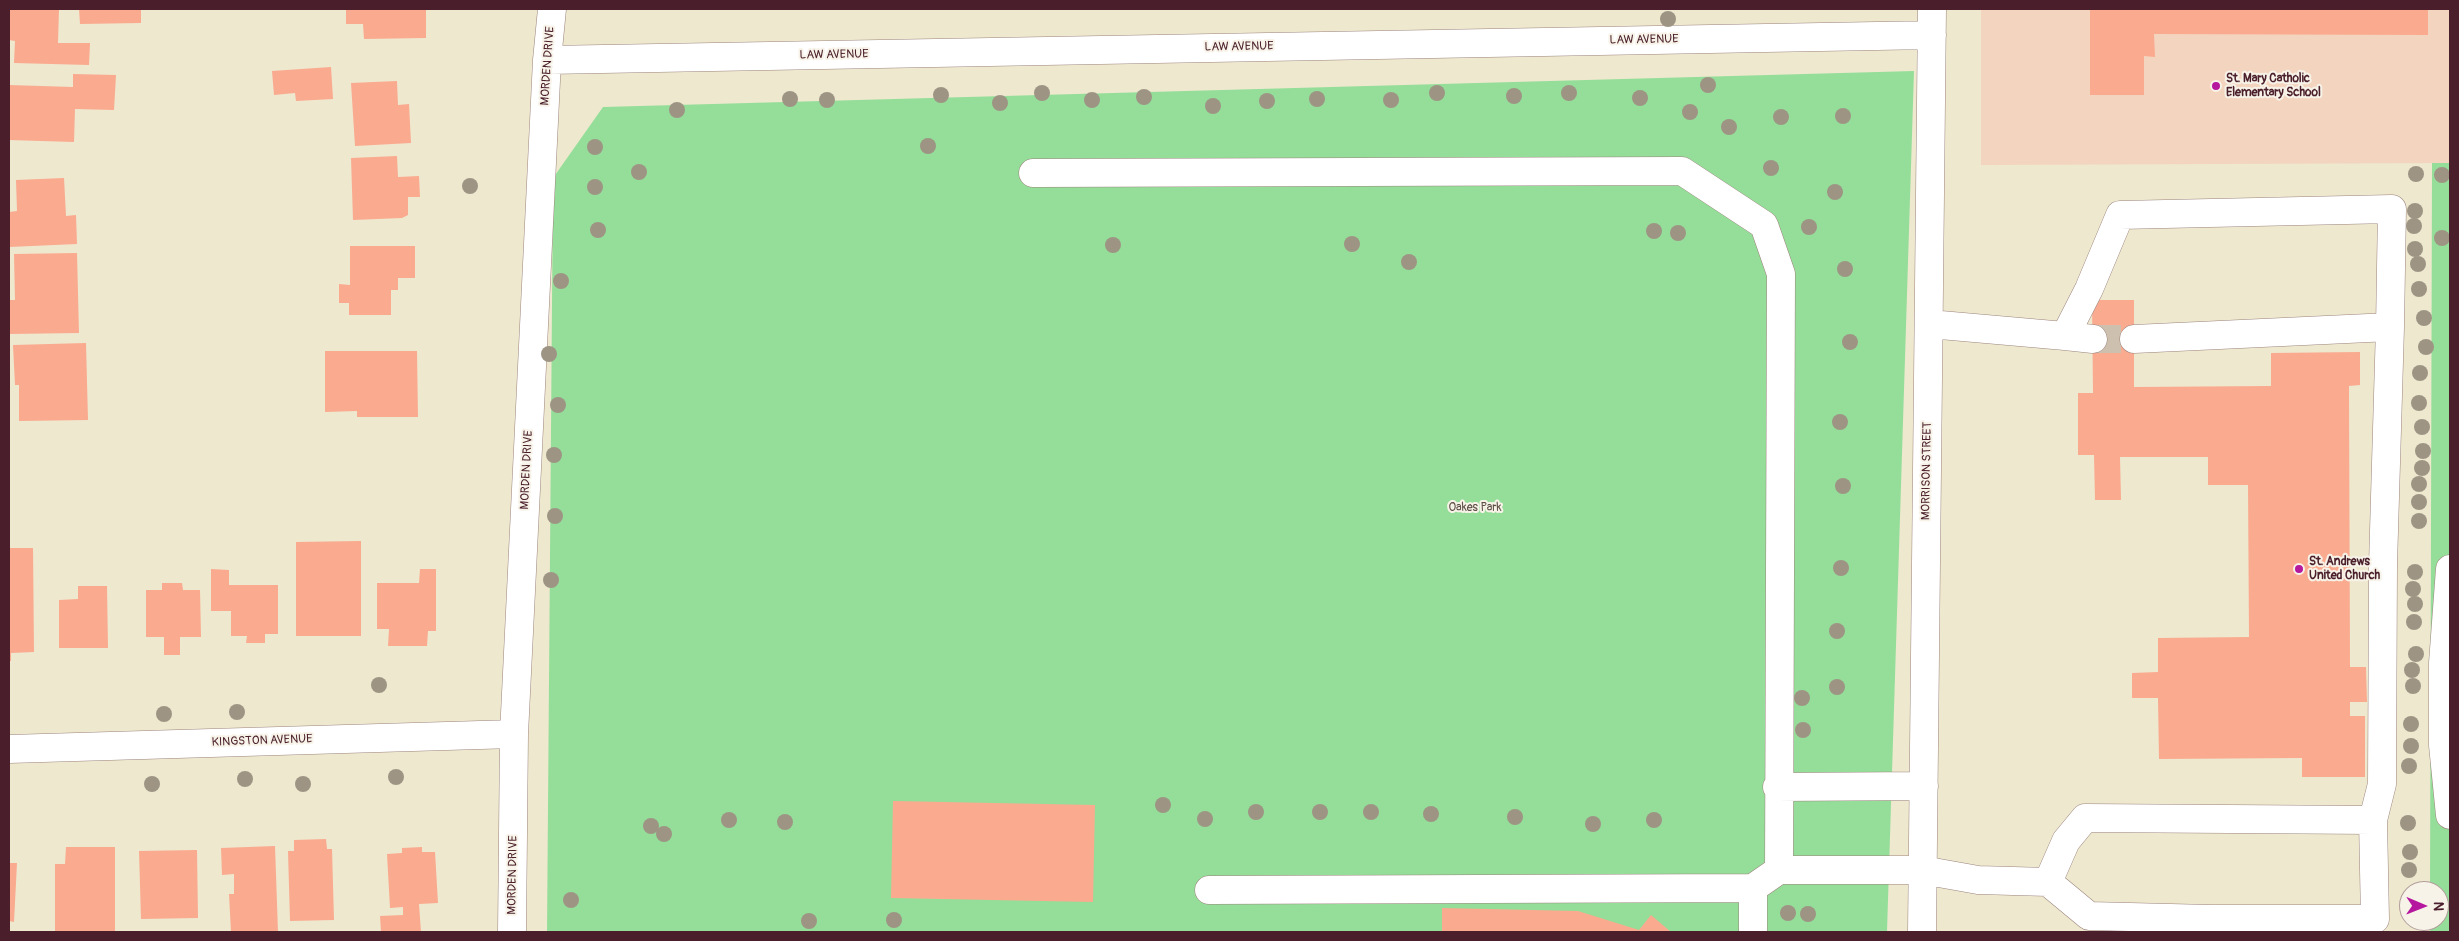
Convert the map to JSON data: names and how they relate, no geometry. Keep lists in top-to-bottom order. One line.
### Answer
{"streets":{"street":["LAW AVENUE","MORDEN DRIVE","MORRISON STREET","KINGSTON AVENUE"]},"crossings":[["LAW AVENUE","MORDEN DRIVE"],["LAW AVENUE","MORRISON STREET"],["MORDEN DRIVE","KINGSTON AVENUE"]],"parks":["Oakes Park"],"places":["St. Mary Catholic Elementary School","St. Andrews United Church"],"north":"right"}
